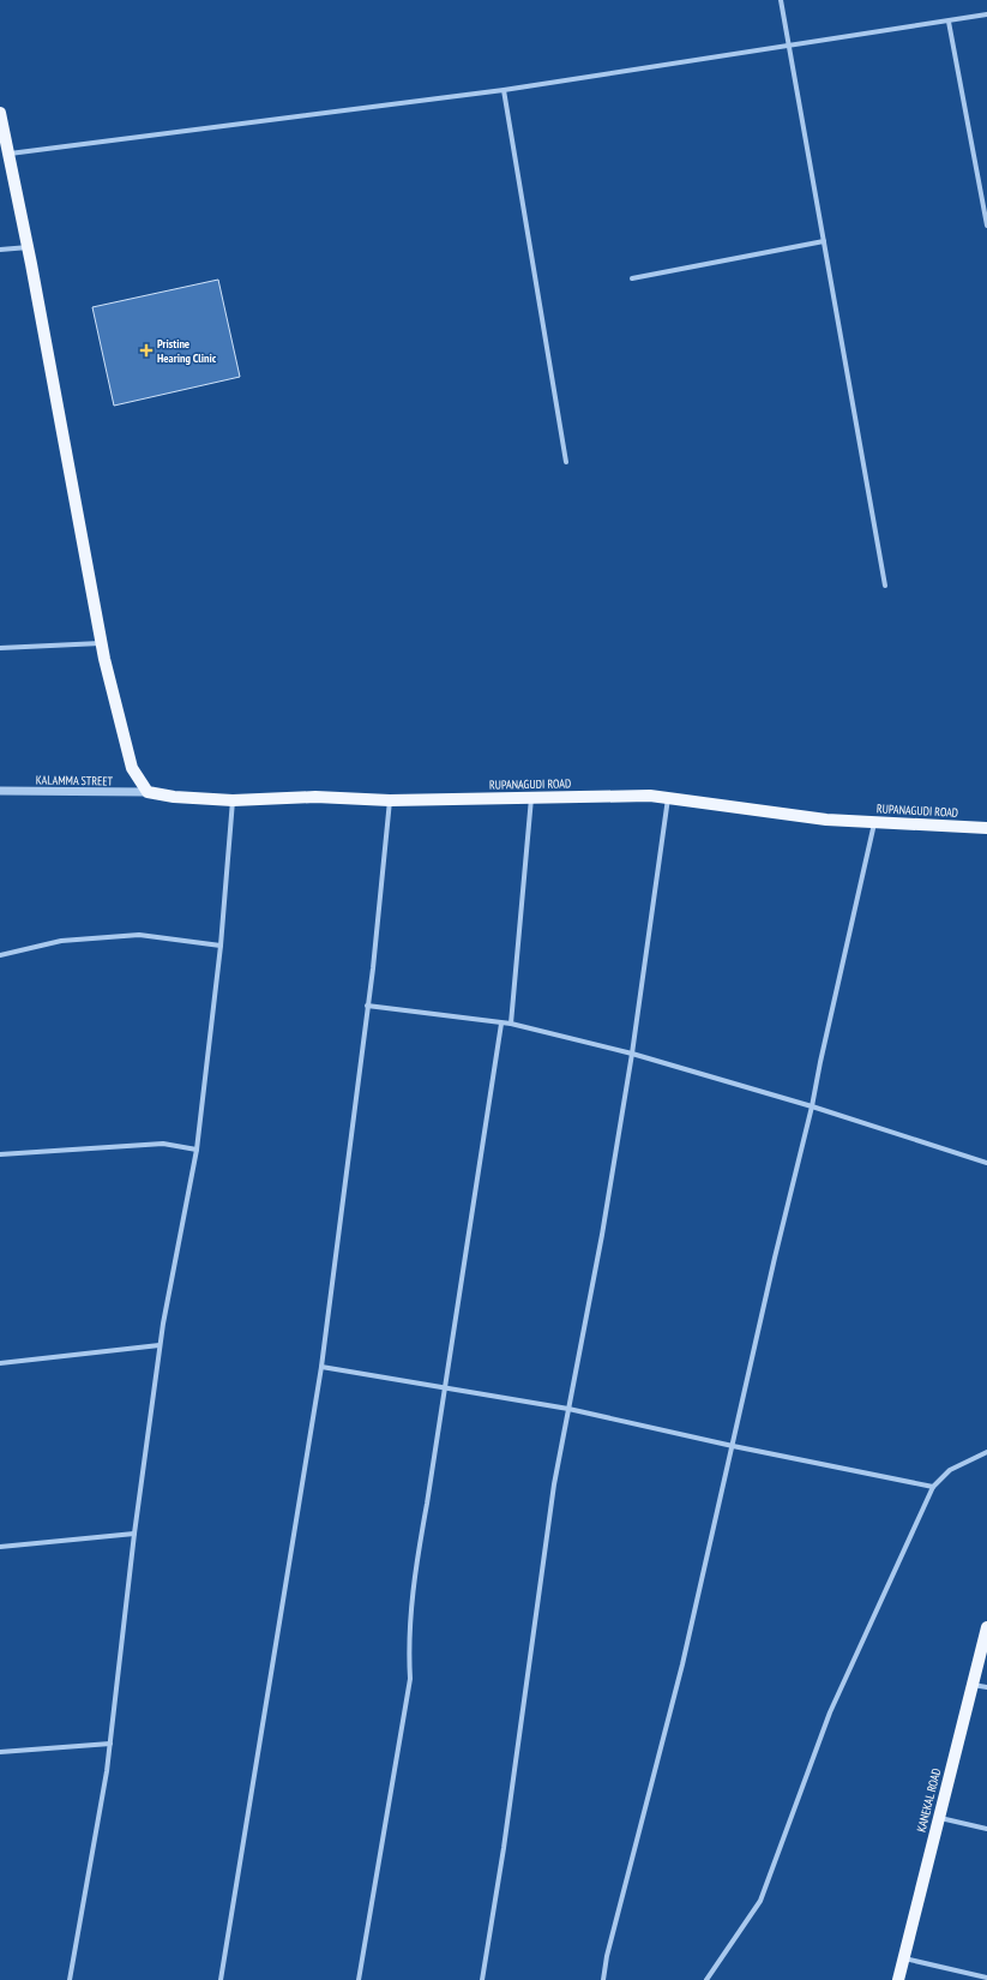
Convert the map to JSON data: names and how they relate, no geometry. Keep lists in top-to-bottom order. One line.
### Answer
{"streets":{"main road":["RUPANAGUDI ROAD","KANEKAL ROAD"],"street":["KALAMMA STREET"]},"crossings":[["KALAMMA STREET","RUPANAGUDI ROAD"]],"places":{"health":["Pristine Hearing Clinic"]}}
